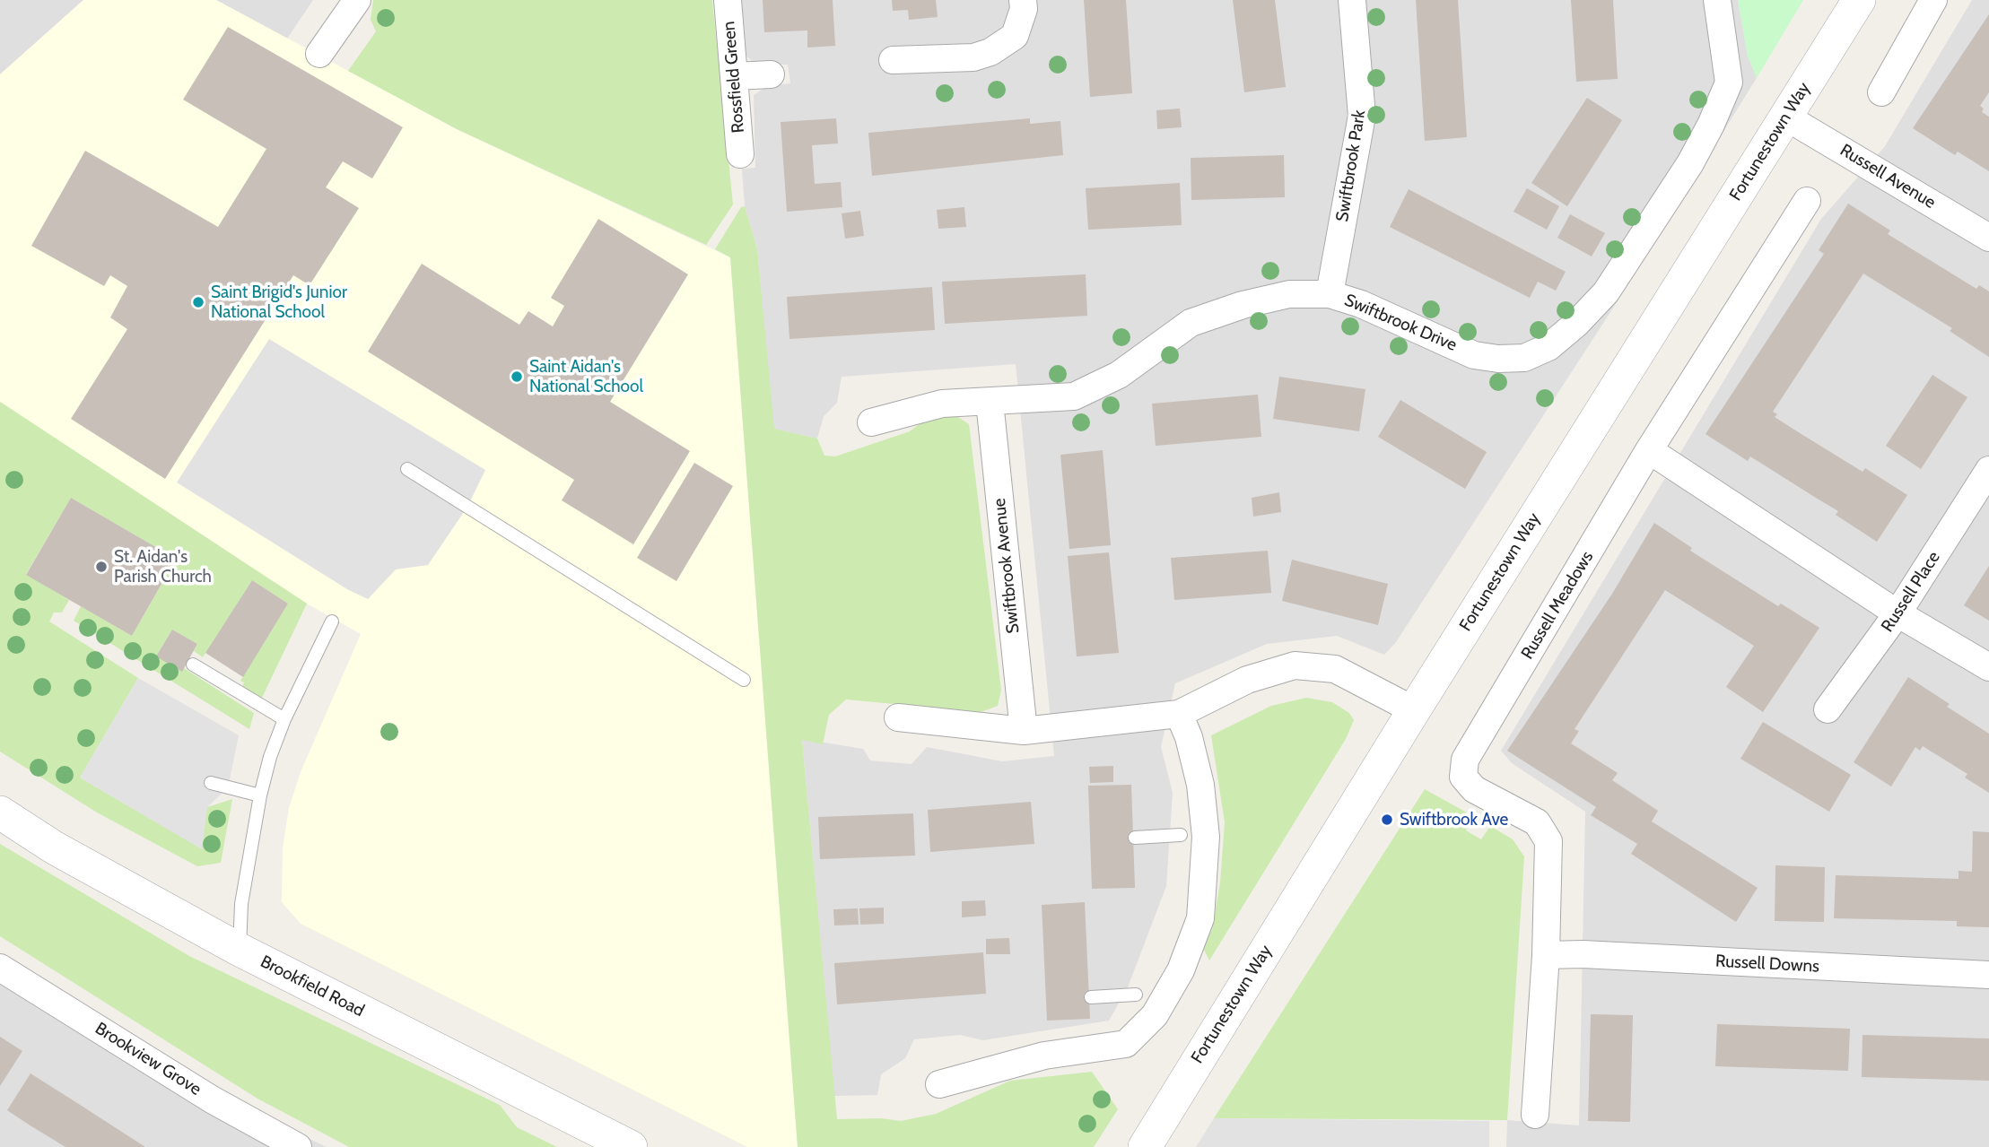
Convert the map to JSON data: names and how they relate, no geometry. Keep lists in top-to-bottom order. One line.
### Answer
{"streets":{"street":["Rossfield Green","Fortunestown Way","Swiftbrook Park","Russell Avenue","Swiftbrook Drive","Swiftbrook Avenue","Russell Place","Russell Meadows","Russell Downs","Brookfield Road","Brookview Grove"]},"crossings":[["Fortunestown Way","Russell Avenue"],["Swiftbrook Park","Swiftbrook Drive"],["Swiftbrook Drive","Swiftbrook Avenue"],["Russell Meadows","Russell Downs"]],"places":["Saint Brigid's Junior National School","Saint Aidan's National School","St. Aidan's Parish Church","Swiftbrook Ave"]}
